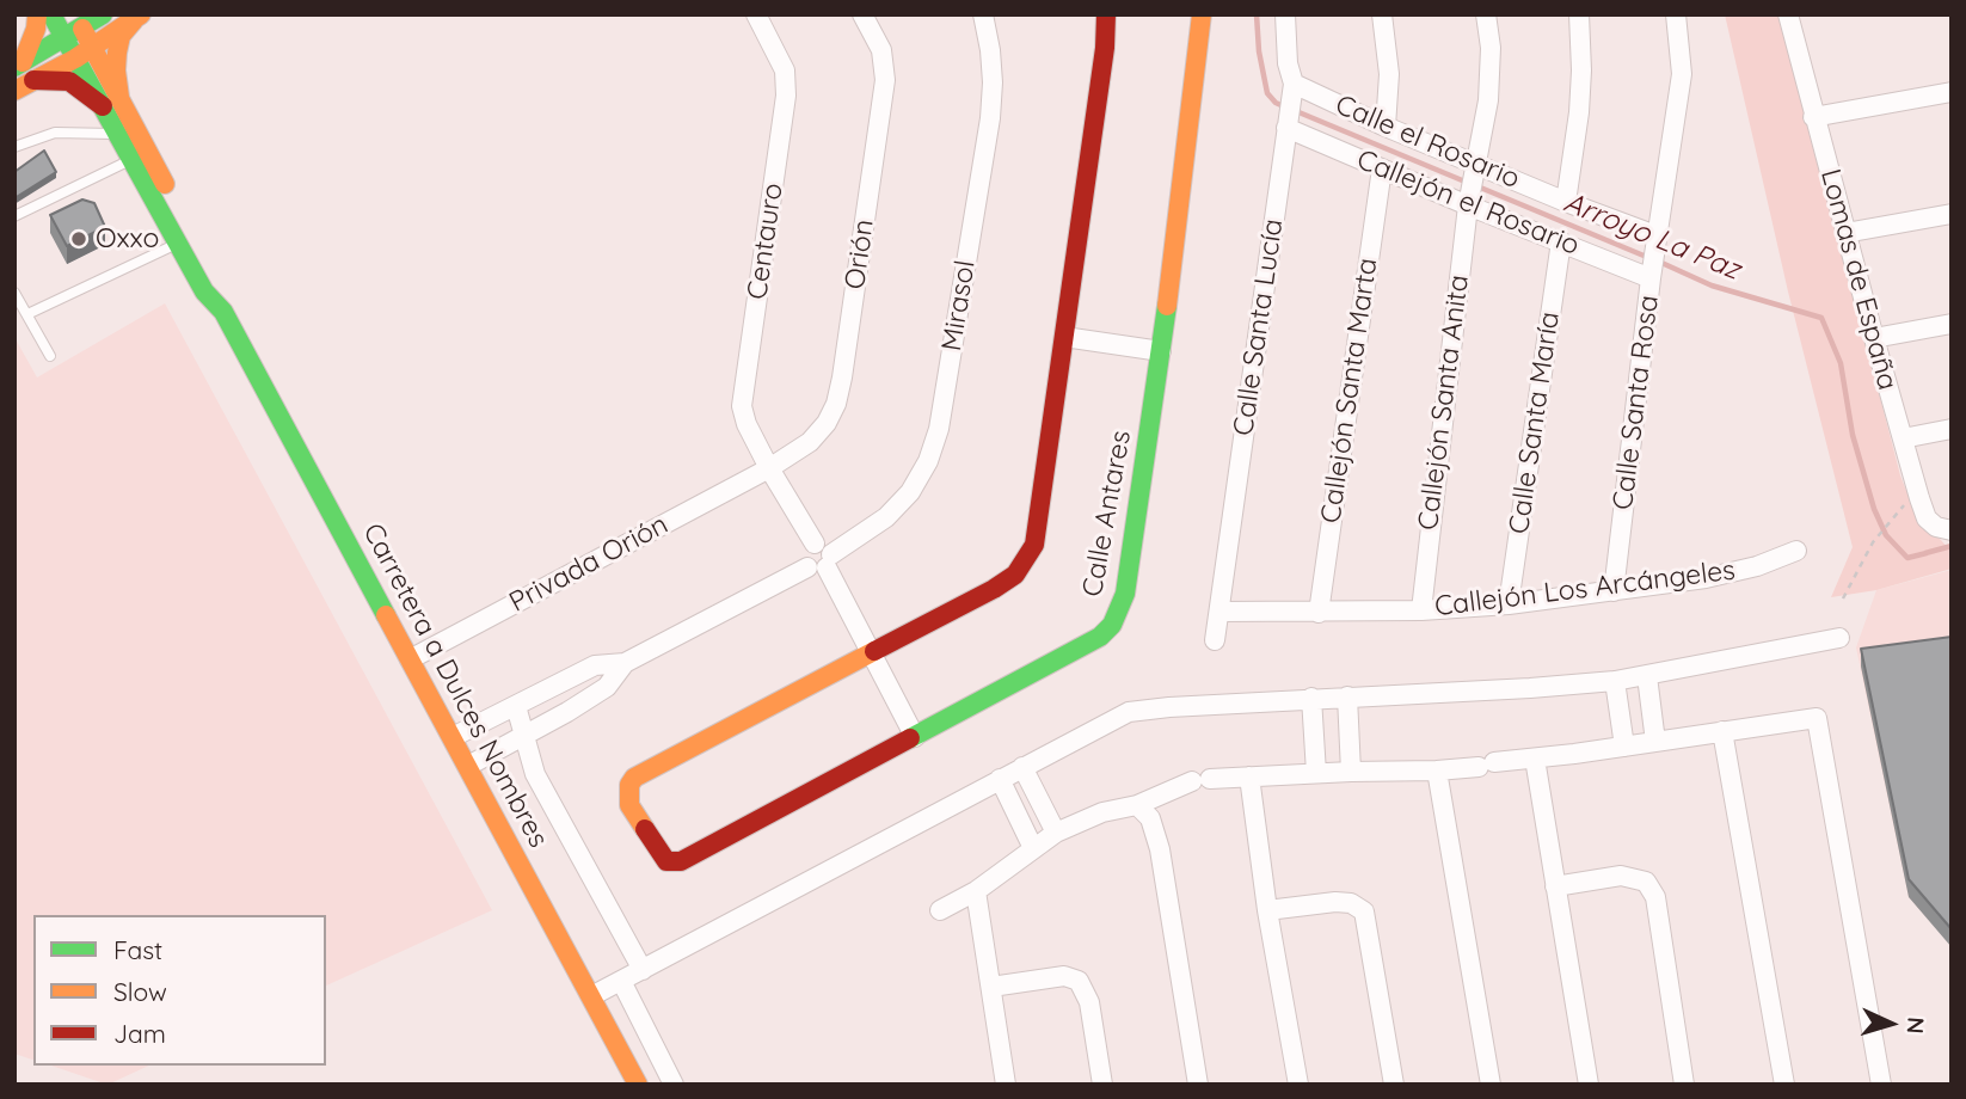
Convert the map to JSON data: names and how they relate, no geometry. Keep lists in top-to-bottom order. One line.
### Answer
{"streets":{"street":["Calle el Rosario","Callejón el Rosario","Centauro","Orión","Lomas de España","Mirasol","Calle Santa Lucía","Callejón Santa Marta","Callejón Santa Anita","Calle Santa Rosa","Calle Santa María","Calle Antares","Privada Orión","Callejón Los Arcángeles","Carretera a Dulces Nombres"]},"crossings":[["Calle el Rosario","Calle Santa Lucía"],["Calle el Rosario","Callejón Santa Anita"],["Calle el Rosario","Calle Santa Rosa"],["Callejón el Rosario","Calle Santa Lucía"],["Callejón el Rosario","Callejón Santa Marta"],["Callejón el Rosario","Callejón Santa Anita"],["Callejón el Rosario","Calle Santa Rosa"],["Callejón el Rosario","Calle Santa María"],["Centauro","Orión"],["Centauro","Mirasol"],["Centauro","Privada Orión"],["Orión","Privada Orión"],["Mirasol","Carretera a Dulces Nombres"],["Calle Santa Lucía","Callejón Los Arcángeles"],["Callejón Santa Marta","Callejón Los Arcángeles"],["Callejón Santa Anita","Callejón Los Arcángeles"],["Calle Santa Rosa","Callejón Los Arcángeles"],["Calle Santa María","Callejón Los Arcángeles"],["Privada Orión","Carretera a Dulces Nombres"]],"water":["Arroyo La Paz"],"places":["Oxxo"],"legend":["Fast","Slow","Jam"],"north":"right"}
